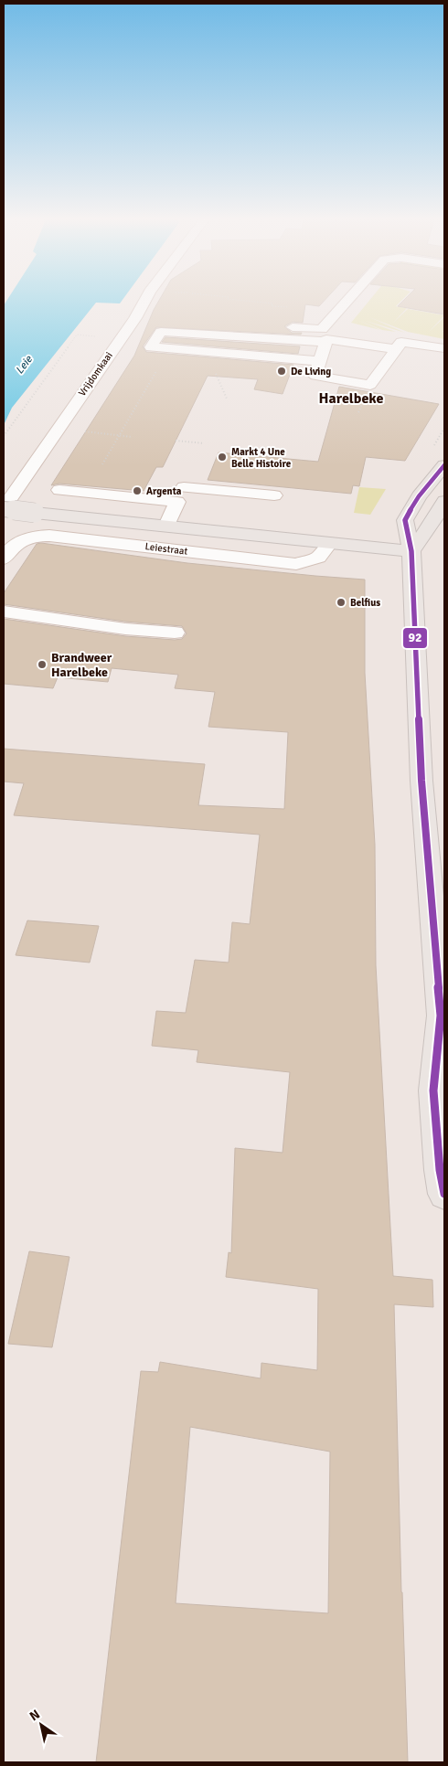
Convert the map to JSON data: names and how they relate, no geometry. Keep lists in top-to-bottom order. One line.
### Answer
{"streets":{"main road":["Leiestraat"],"street":["Vrijdomkaai"]},"crossings":[["Vrijdomkaai","Leiestraat"]],"districts":["Harelbeke"],"water":["Leie"],"places":["De Living","Markt 4 Une Belle Histoire","Argenta","Belfius","Brandweer Harelbeke"],"lines":["transit line 92"],"north":"top left"}
